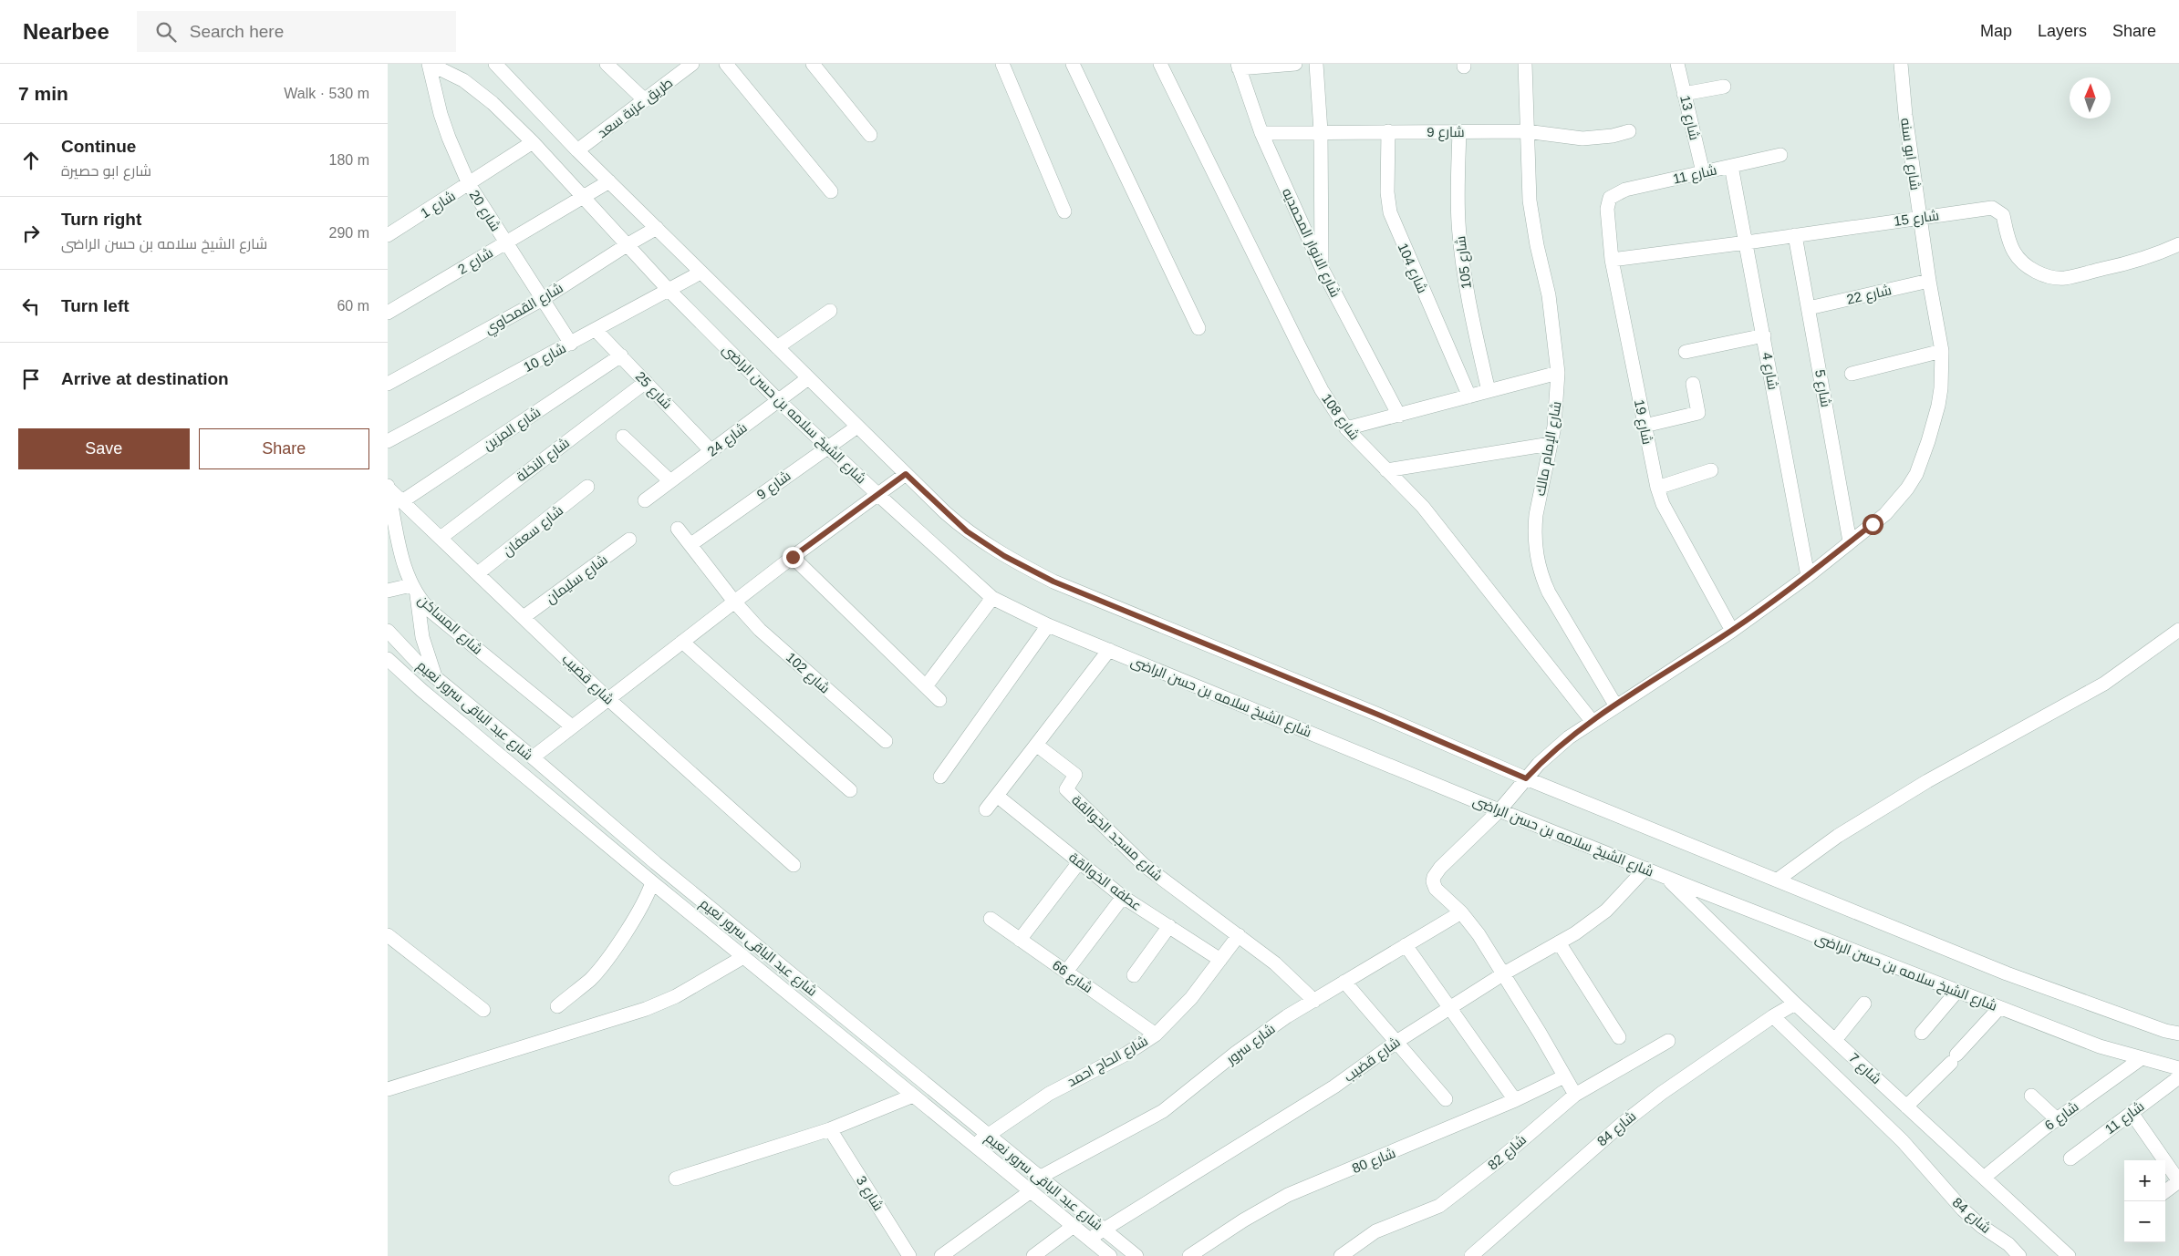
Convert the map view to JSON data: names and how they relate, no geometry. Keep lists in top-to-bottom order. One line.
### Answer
{"streets":{"street":["طريق عزبة سعد","شارع 13","شارع 9","شارع ابو سنه","شارع 11","شارع 1","شارع 20","شارع 15","شارع الانوار المحمديه","شارع 2","شارع 105","شارع 104","شارع 22","شارع القمحاوي","شارع 10","شارع 4","شارع 5","شارع 25","شارع الشيخ سلامه بن حسن الراضى","شارع 108","شارع 19","شارع المزين","شارع 24","شارع الإمام مالك","شارع النخلة","شارع سعفان","شارع سليمان","شارع المساكن","شارع 102","شارع قضيب","شارع عبد الباقى سرور نعيم","شارع مسجد الخوالقة","عطفه الخوالقة","شارع 66","شارع سرور","شارع الحاج احمد","شارع 7","شارع 6","شارع 84","شارع 82","شارع 80","شارع 3"]},"crossings":[["شارع 13","شارع 11"],["شارع 9","شارع الانوار المحمديه"],["شارع 9","شارع 105"],["شارع 9","شارع 104"],["شارع 9","شارع الشيخ سلامه بن حسن الراضى"],["شارع 9","شارع الإمام مالك"],["شارع 9","شارع 102"],["شارع ابو سنه","شارع 15"],["شارع ابو سنه","شارع 22"],["شارع ابو سنه","شارع 4"],["شارع ابو سنه","شارع 5"],["شارع ابو سنه","شارع الشيخ سلامه بن حسن الراضى"],["شارع ابو سنه","شارع 108"],["شارع ابو سنه","شارع 19"],["شارع ابو سنه","شارع الإمام مالك"],["شارع ابو سنه","شارع سرور"],["شارع 11","شارع 4"],["شارع 11","شارع 19"],["شارع 1","شارع 20"],["شارع 1","شارع الشيخ سلامه بن حسن الراضى"],["شارع 20","شارع 2"],["شارع 20","شارع القمحاوي"],["شارع 20","شارع 10"],["شارع 20","شارع الشيخ سلامه بن حسن الراضى"],["شارع 15","شارع 4"],["شارع 15","شارع 5"],["شارع 15","شارع 19"],["شارع 2","شارع الشيخ سلامه بن حسن الراضى"],["شارع 22","شارع 5"],["شارع القمحاوي","شارع الشيخ سلامه بن حسن الراضى"],["شارع 10","شارع 25"],["شارع 10","شارع الشيخ سلامه بن حسن الراضى"],["شارع 25","شارع المزين"],["شارع 25","شارع 24"],["شارع 25","شارع النخلة"],["شارع الشيخ سلامه بن حسن الراضى","شارع 24"],["شارع الشيخ سلامه بن حسن الراضى","شارع قضيب"],["شارع الشيخ سلامه بن حسن الراضى","شارع 7"],["شارع الشيخ سلامه بن حسن الراضى","شارع 6"],["شارع المزين","شارع قضيب"],["شارع النخلة","شارع قضيب"],["شارع سعفان","شارع قضيب"],["شارع سليمان","شارع قضيب"],["شارع المساكن","شارع قضيب"],["شارع قضيب","شارع عبد الباقى سرور نعيم"],["شارع عبد الباقى سرور نعيم","شارع سرور"],["شارع عبد الباقى سرور نعيم","شارع الحاج احمد"],["شارع مسجد الخوالقة","شارع سرور"],["شارع مسجد الخوالقة","شارع الحاج احمد"],["عطفه الخوالقة","شارع الحاج احمد"],["شارع 66","شارع الحاج احمد"],["شارع 7","شارع 6"],["شارع 7","شارع 84"]],"north":"top","page":{"header":"Nearbee","search":"Search here","nav":["Map","Layers","Share"],"heading":["7 min","Walk · 530 m"],"list":[["Continue","شارع ابو حصيرة","180 m"],["Turn right","شارع الشيخ سلامه بن حسن الراضى","290 m"],["Turn left","60 m"],"Arrive at destination"],"buttons":["Save","Share"],"map_buttons":["+","−"]}}
